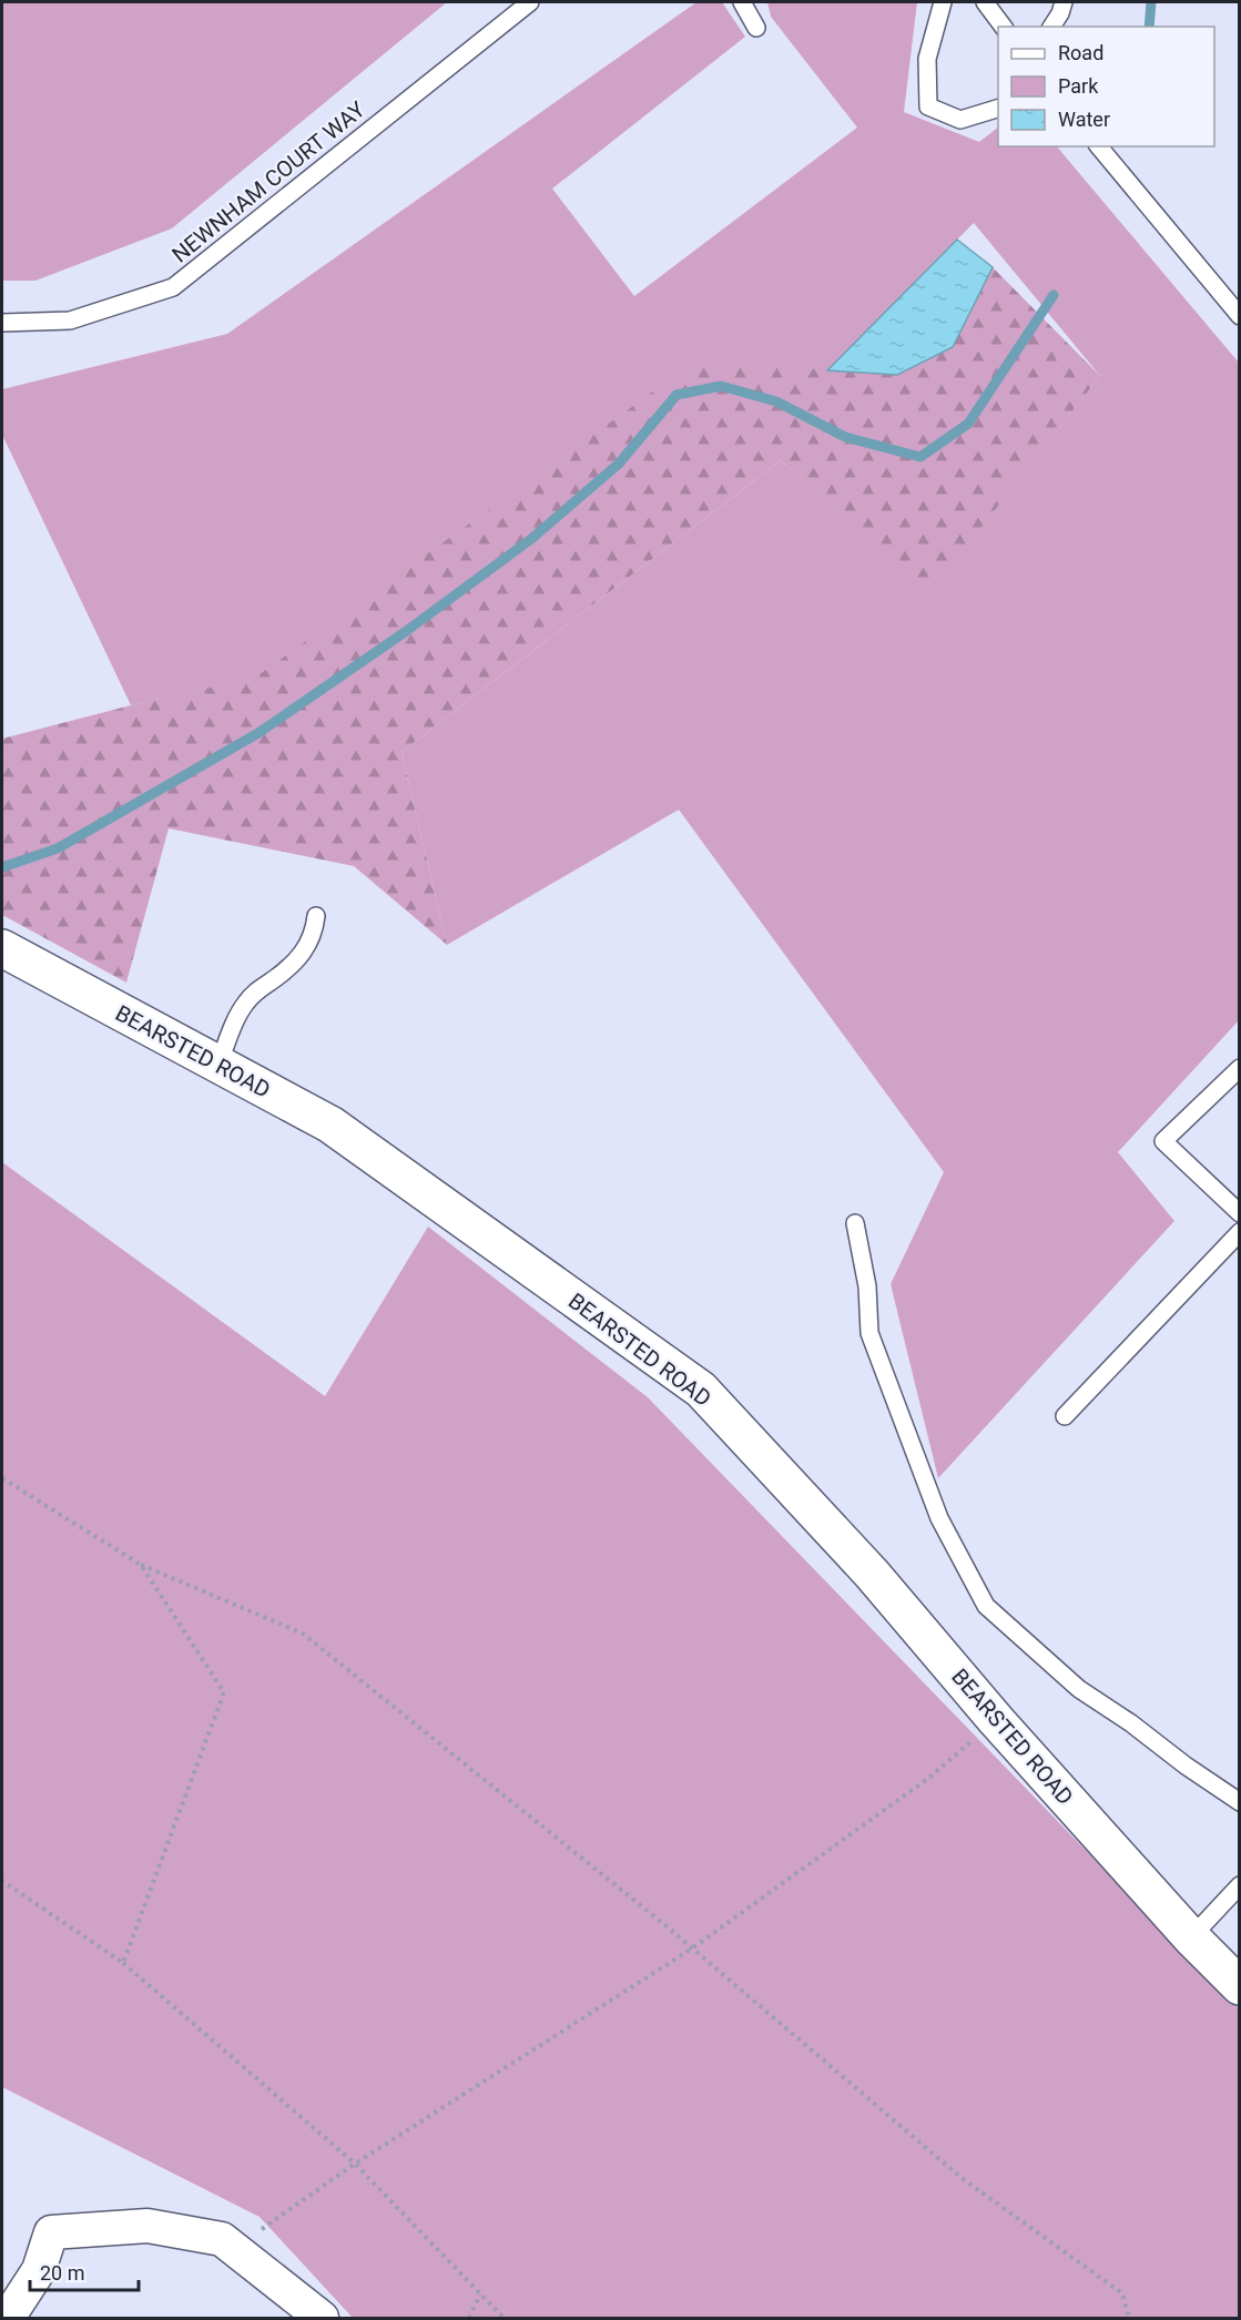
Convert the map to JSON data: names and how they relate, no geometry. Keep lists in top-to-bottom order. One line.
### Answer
{"streets":{"street":["BEARSTED ROAD"],"lane":["NEWNHAM COURT WAY"]},"legend":["Road","Park","Water"],"scale_bar":"20 m"}
